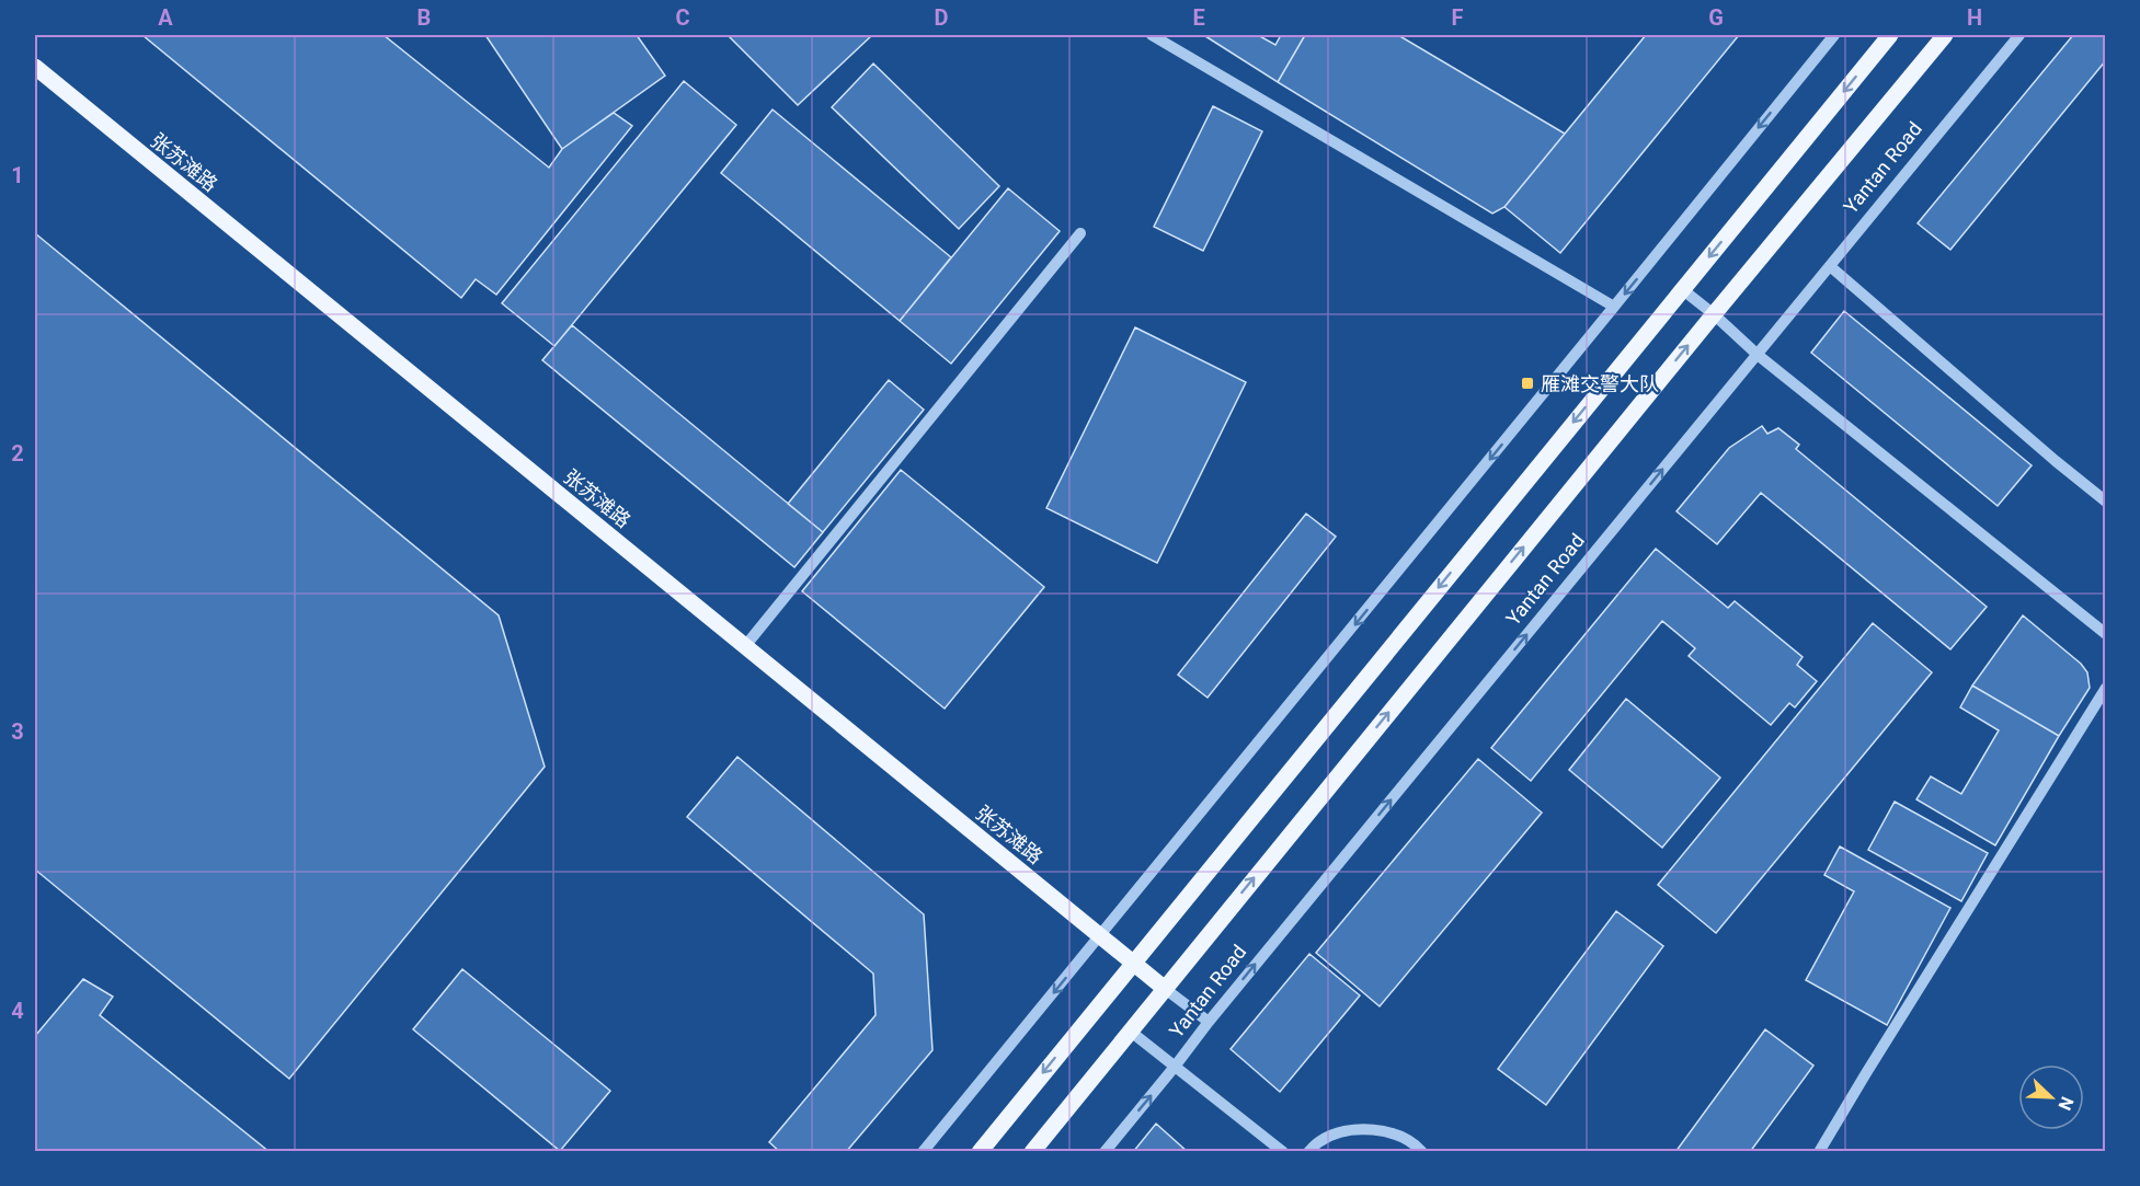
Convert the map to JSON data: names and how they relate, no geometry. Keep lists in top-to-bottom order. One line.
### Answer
{"streets":{"main road":["张苏滩路","Yantan Road"]},"crossings":[["张苏滩路","Yantan Road"]],"places":{"transit":["雁滩交警大队"]},"north":"bottom right","grid":{"columns":["A","B","C","D","E","F","G","H"],"rows":["1","2","3","4"]}}
